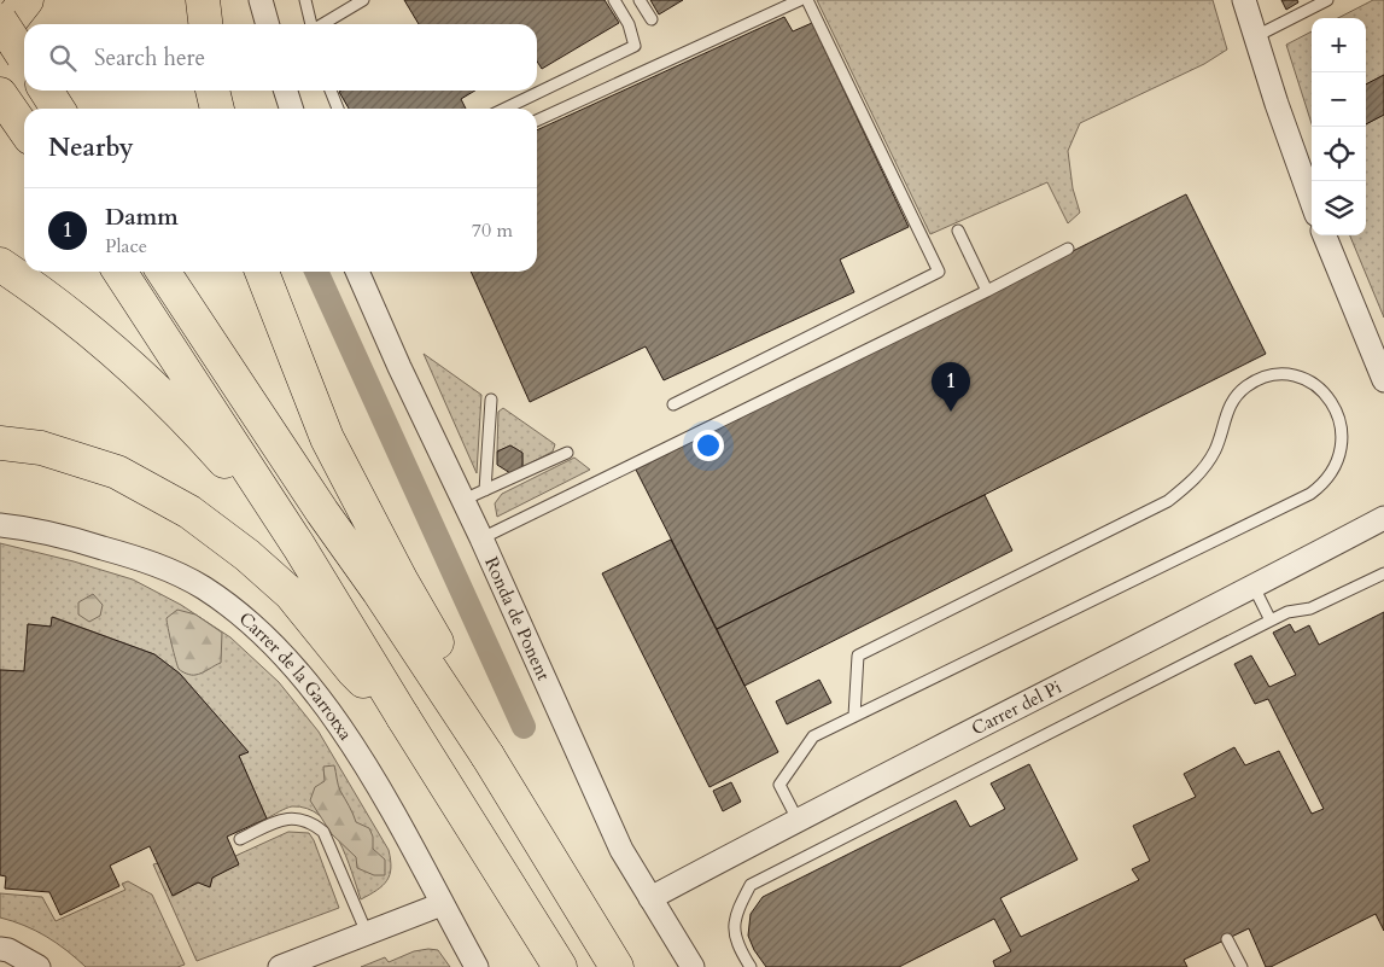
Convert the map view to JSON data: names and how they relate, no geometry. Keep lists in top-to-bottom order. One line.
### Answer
{"streets":{"street":["Ronda de Ponent","Carrer de la Garrotxa","Carrer del Pi"]},"crossings":[["Ronda de Ponent","Carrer del Pi"]],"page":{"map_buttons":["+","−"],"search":"Search here","heading":"Nearby","list":[{"mark":"1","name":"Damm","note":"Place","value":"70 m"}],"pins":"1"}}
